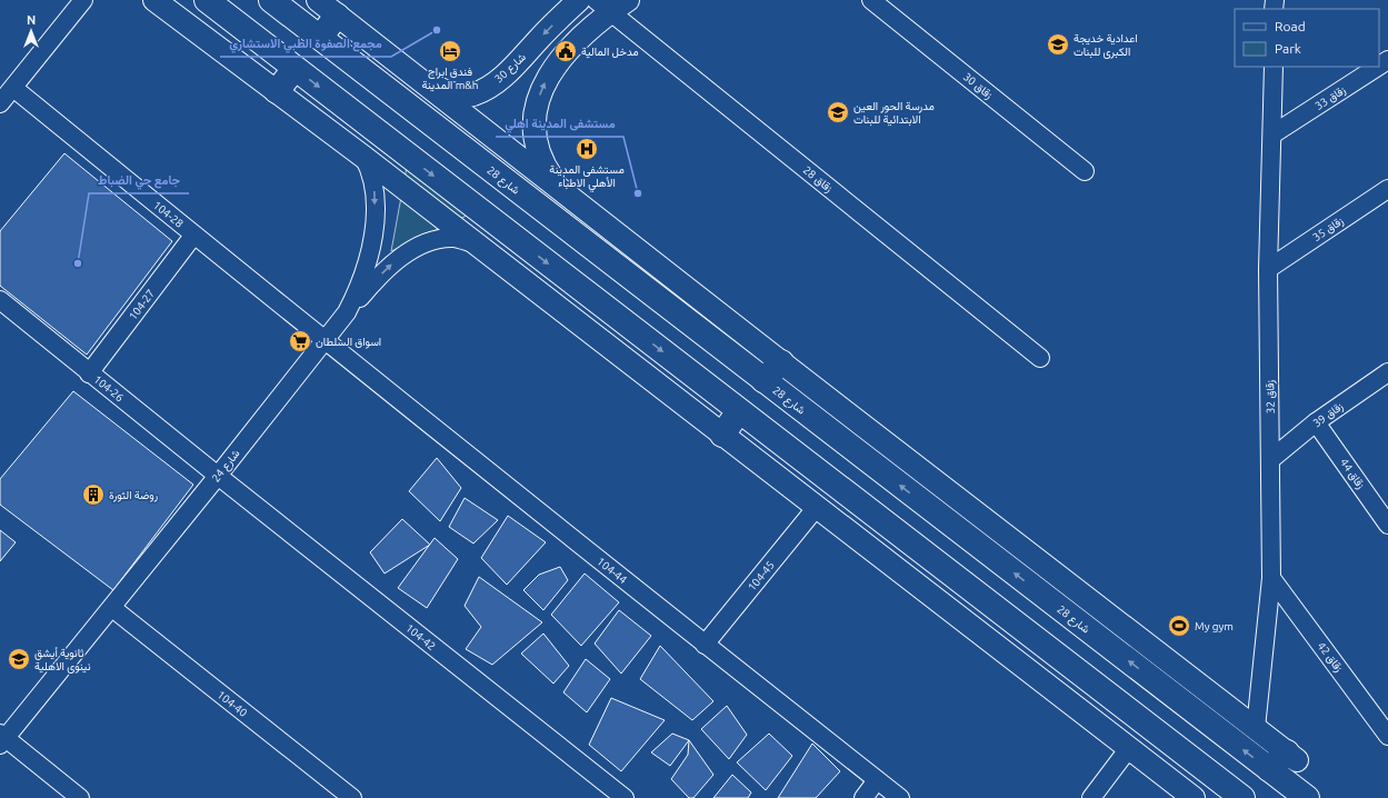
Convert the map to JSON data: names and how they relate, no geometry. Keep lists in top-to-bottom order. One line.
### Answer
{"streets":{"highway":["شارع 28"],"main road":["شارع 30"],"street":["زقاق 30","زقاق 33","زقاق 28","104-28","زقاق 35","104-27","104-26","زقاق 32","زقاق 39","شارع 24","زقاق 44","104-44","104-45","104-42","زقاق 42","104-40"]},"crossings":[["زقاق 33","زقاق 32"],["104-28","104-27"],["104-28","شارع 24"],["104-28","104-44"],["زقاق 35","زقاق 32"],["104-27","104-26"],["104-26","شارع 24"],["104-26","104-42"],["زقاق 32","زقاق 39"],["زقاق 32","زقاق 42"],["زقاق 39","زقاق 44"],["شارع 24","104-44"],["شارع 24","104-42"],["شارع 24","104-40"],["104-44","104-45"]],"one_way":["شارع 30"],"places":{"other":["مجمع الصفوة الطبي الاستشاري","مستشفى المدينة اهلي","جامع حي الضباط"],"school or university":["اعدادية خديجة الكبرى للبنات","مدرسة الحور العين الابتدائية للبنات","ثانوية أيشق نينوى الاهلية"],"hotel":["فندق ابراج المدينة m&h"],"public building":["مدخل المالية"],"hospital":["مستشفى المدينة الأهلي الاطباء"],"supermarket":["اسواق السلطان"],"building":["روضة الثورة"],"sports":["My gym"]},"legend":["Road","Park"],"north":"top"}
